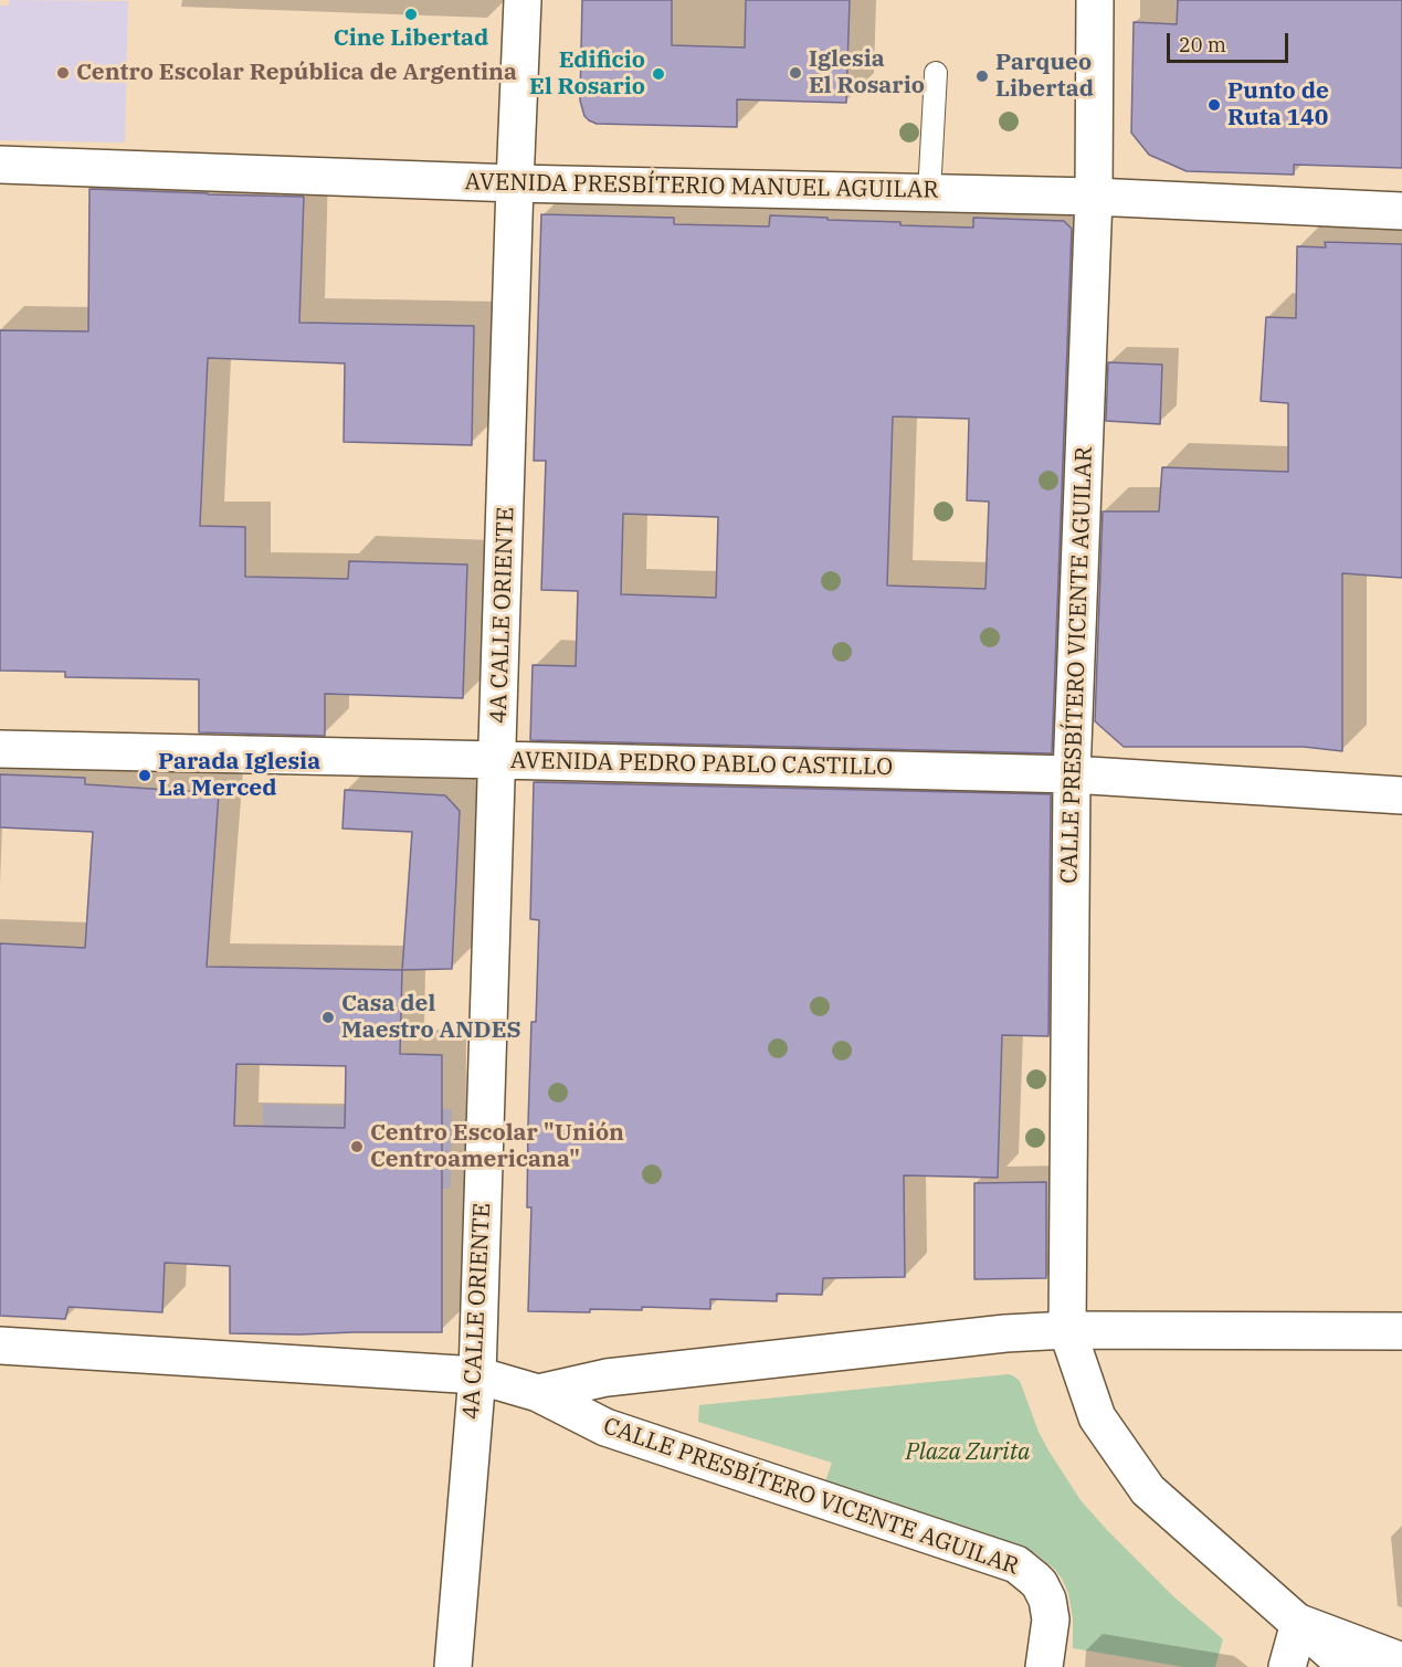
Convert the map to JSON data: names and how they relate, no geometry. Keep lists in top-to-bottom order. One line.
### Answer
{"streets":{"main road":["AVENIDA PRESBÍTERIO MANUEL AGUILAR","4A CALLE ORIENTE","CALLE PRESBÍTERO VICENTE AGUILAR","AVENIDA PEDRO PABLO CASTILLO"]},"crossings":[["AVENIDA PRESBÍTERIO MANUEL AGUILAR","4A CALLE ORIENTE"],["AVENIDA PRESBÍTERIO MANUEL AGUILAR","CALLE PRESBÍTERO VICENTE AGUILAR"],["4A CALLE ORIENTE","CALLE PRESBÍTERO VICENTE AGUILAR"],["4A CALLE ORIENTE","AVENIDA PEDRO PABLO CASTILLO"],["CALLE PRESBÍTERO VICENTE AGUILAR","AVENIDA PEDRO PABLO CASTILLO"]],"parks":["Plaza Zurita"],"places":["Cine Libertad","Centro Escolar República de Argentina","Iglesia El Rosario","Edificio El Rosario","Parqueo Libertad","Punto de Ruta 140","Parada Iglesia La Merced","Casa del Maestro ANDES","Centro Escolar \"Unión Centroamericana\""],"scale_bar":"20 m"}
